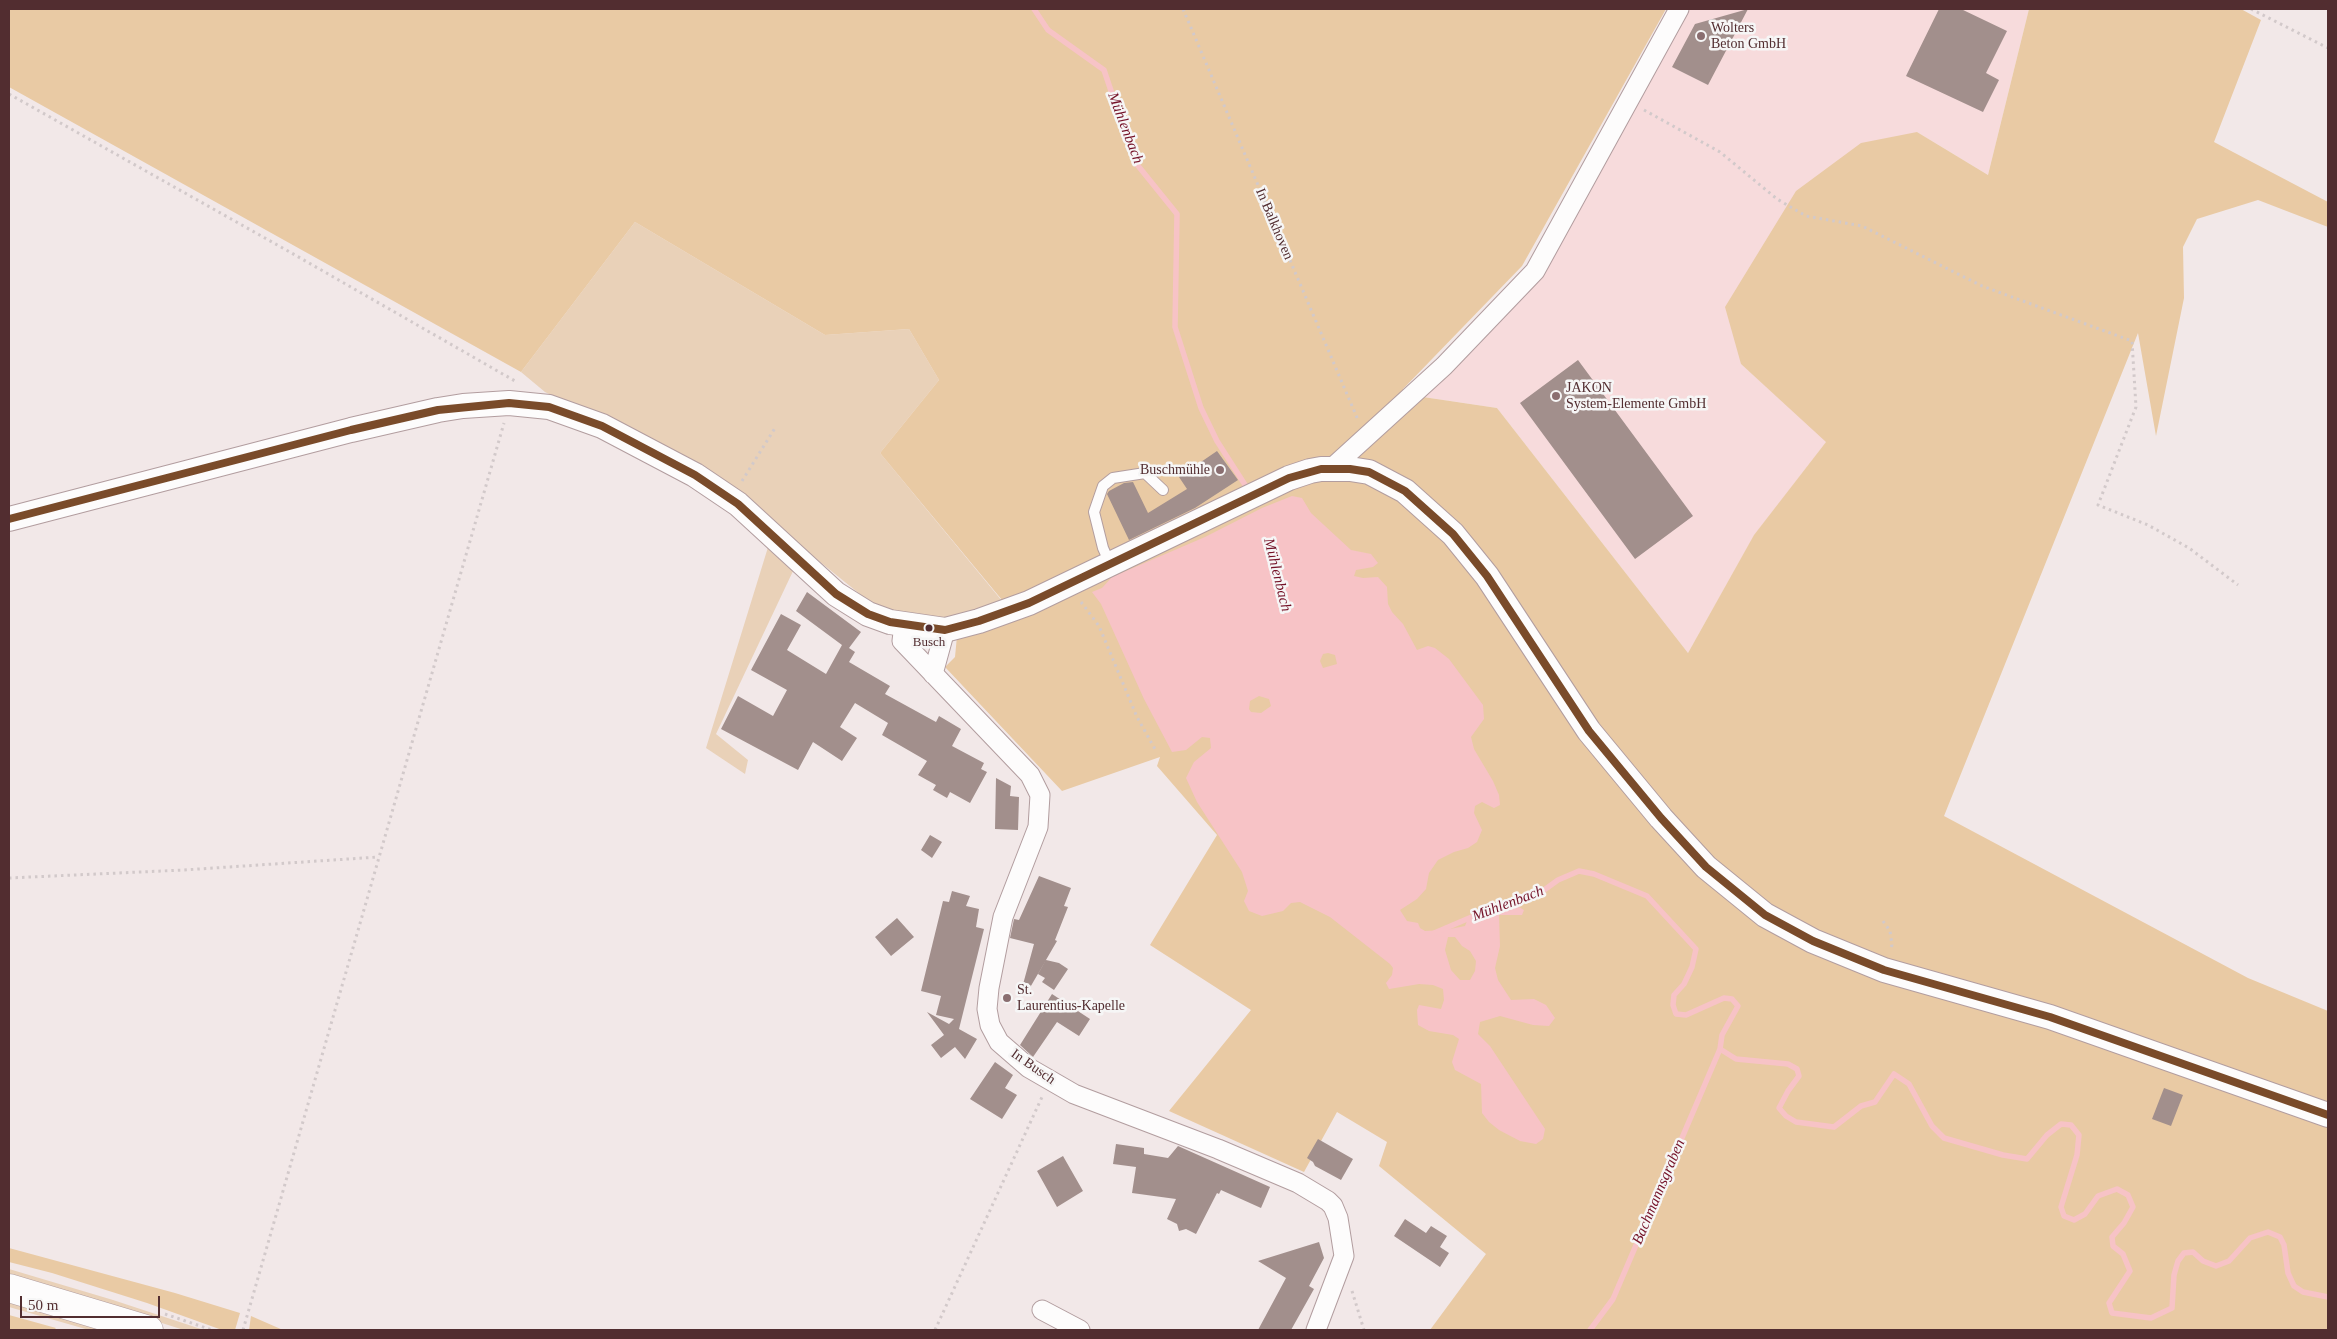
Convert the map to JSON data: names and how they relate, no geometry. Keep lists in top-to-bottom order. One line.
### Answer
{"streets":{"street":["In Busch"],"path":["In Balkhoven"]},"water":["Mühlenbach","Bachmannsgraben"],"places":["Wolters Beton GmbH","JAKON System-Elemente GmbH","Buschmühle","Busch","St. Laurentius-Kapelle"],"scale_bar":"50 m"}
